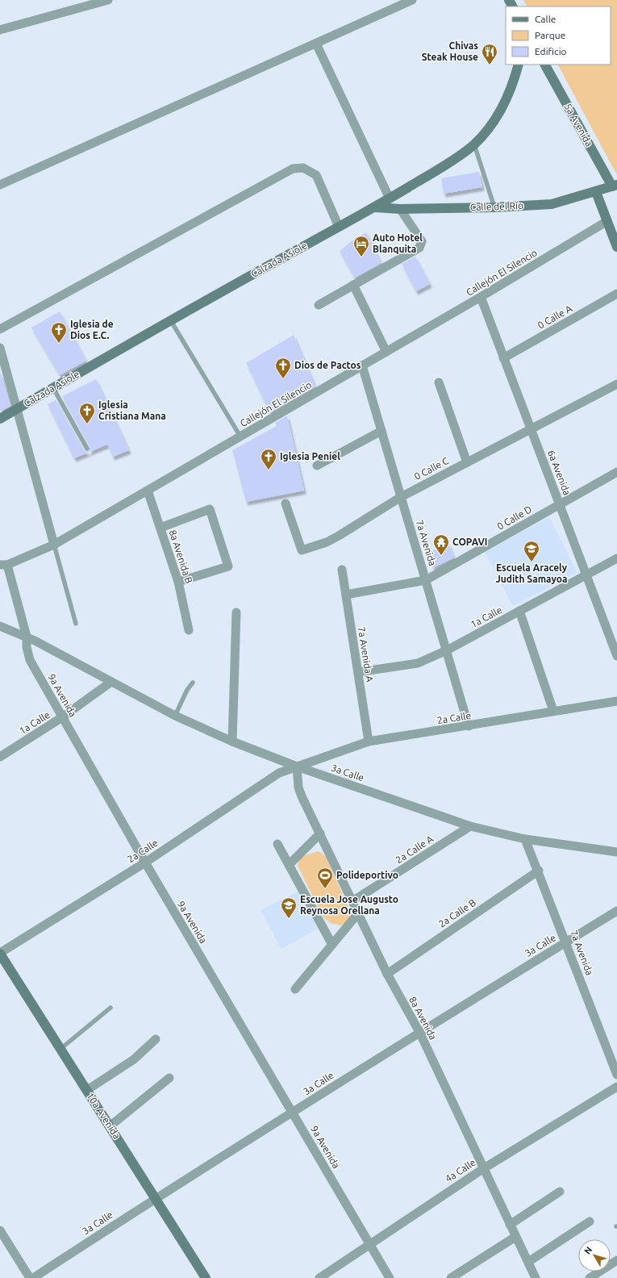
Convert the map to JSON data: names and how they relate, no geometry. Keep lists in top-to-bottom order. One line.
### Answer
{"streets":{"main road":["5a Avenida","Calle del Río","Calzada Asiole","10a Avenida"],"street":["Callejón El Silencio","0 Calle A","0 Calle C","6a Avenida","0 Calle D","7a Avenida","8a Avenida B","1a Calle","7a Avenida A","9a Avenida","2a Calle","3a Calle","2a Calle A","2a Calle B","8a Avenida","4a Calle"]},"crossings":[["5a Avenida","Calle del Río"],["Calle del Río","Calzada Asiole"],["Callejón El Silencio","6a Avenida"],["Callejón El Silencio","7a Avenida"],["Callejón El Silencio","8a Avenida B"],["Callejón El Silencio","9a Avenida"],["0 Calle A","6a Avenida"],["0 Calle C","6a Avenida"],["0 Calle C","7a Avenida"],["6a Avenida","0 Calle D"],["6a Avenida","1a Calle"],["0 Calle D","7a Avenida"],["0 Calle D","7a Avenida A"],["7a Avenida","1a Calle"],["7a Avenida","2a Calle"],["7a Avenida","3a Calle"],["7a Avenida","2a Calle B"],["1a Calle","7a Avenida A"],["1a Calle","9a Avenida"],["7a Avenida A","2a Calle"],["9a Avenida","2a Calle"],["9a Avenida","3a Calle"],["9a Avenida","4a Calle"],["2a Calle","3a Calle"],["2a Calle","8a Avenida"],["2a Calle","10a Avenida"],["3a Calle","2a Calle A"],["3a Calle","8a Avenida"],["3a Calle","10a Avenida"],["2a Calle A","8a Avenida"],["2a Calle B","8a Avenida"],["8a Avenida","4a Calle"]],"places":{"restaurant":["Chivas Steak House"],"hotel":["Auto Hotel Blanquita"],"church":["Iglesia de Dios E.C.","Dios de Pactos","Iglesia Cristiana Mana","Iglesia Peniel"],"temple":["COPAVI"],"school or university":["Escuela Aracely Judith Samayoa","Escuela Jose Augusto Reynosa Orellana"],"sports":["Polideportivo"]},"legend":["Calle","Parque","Edificio"],"north":"top left"}
